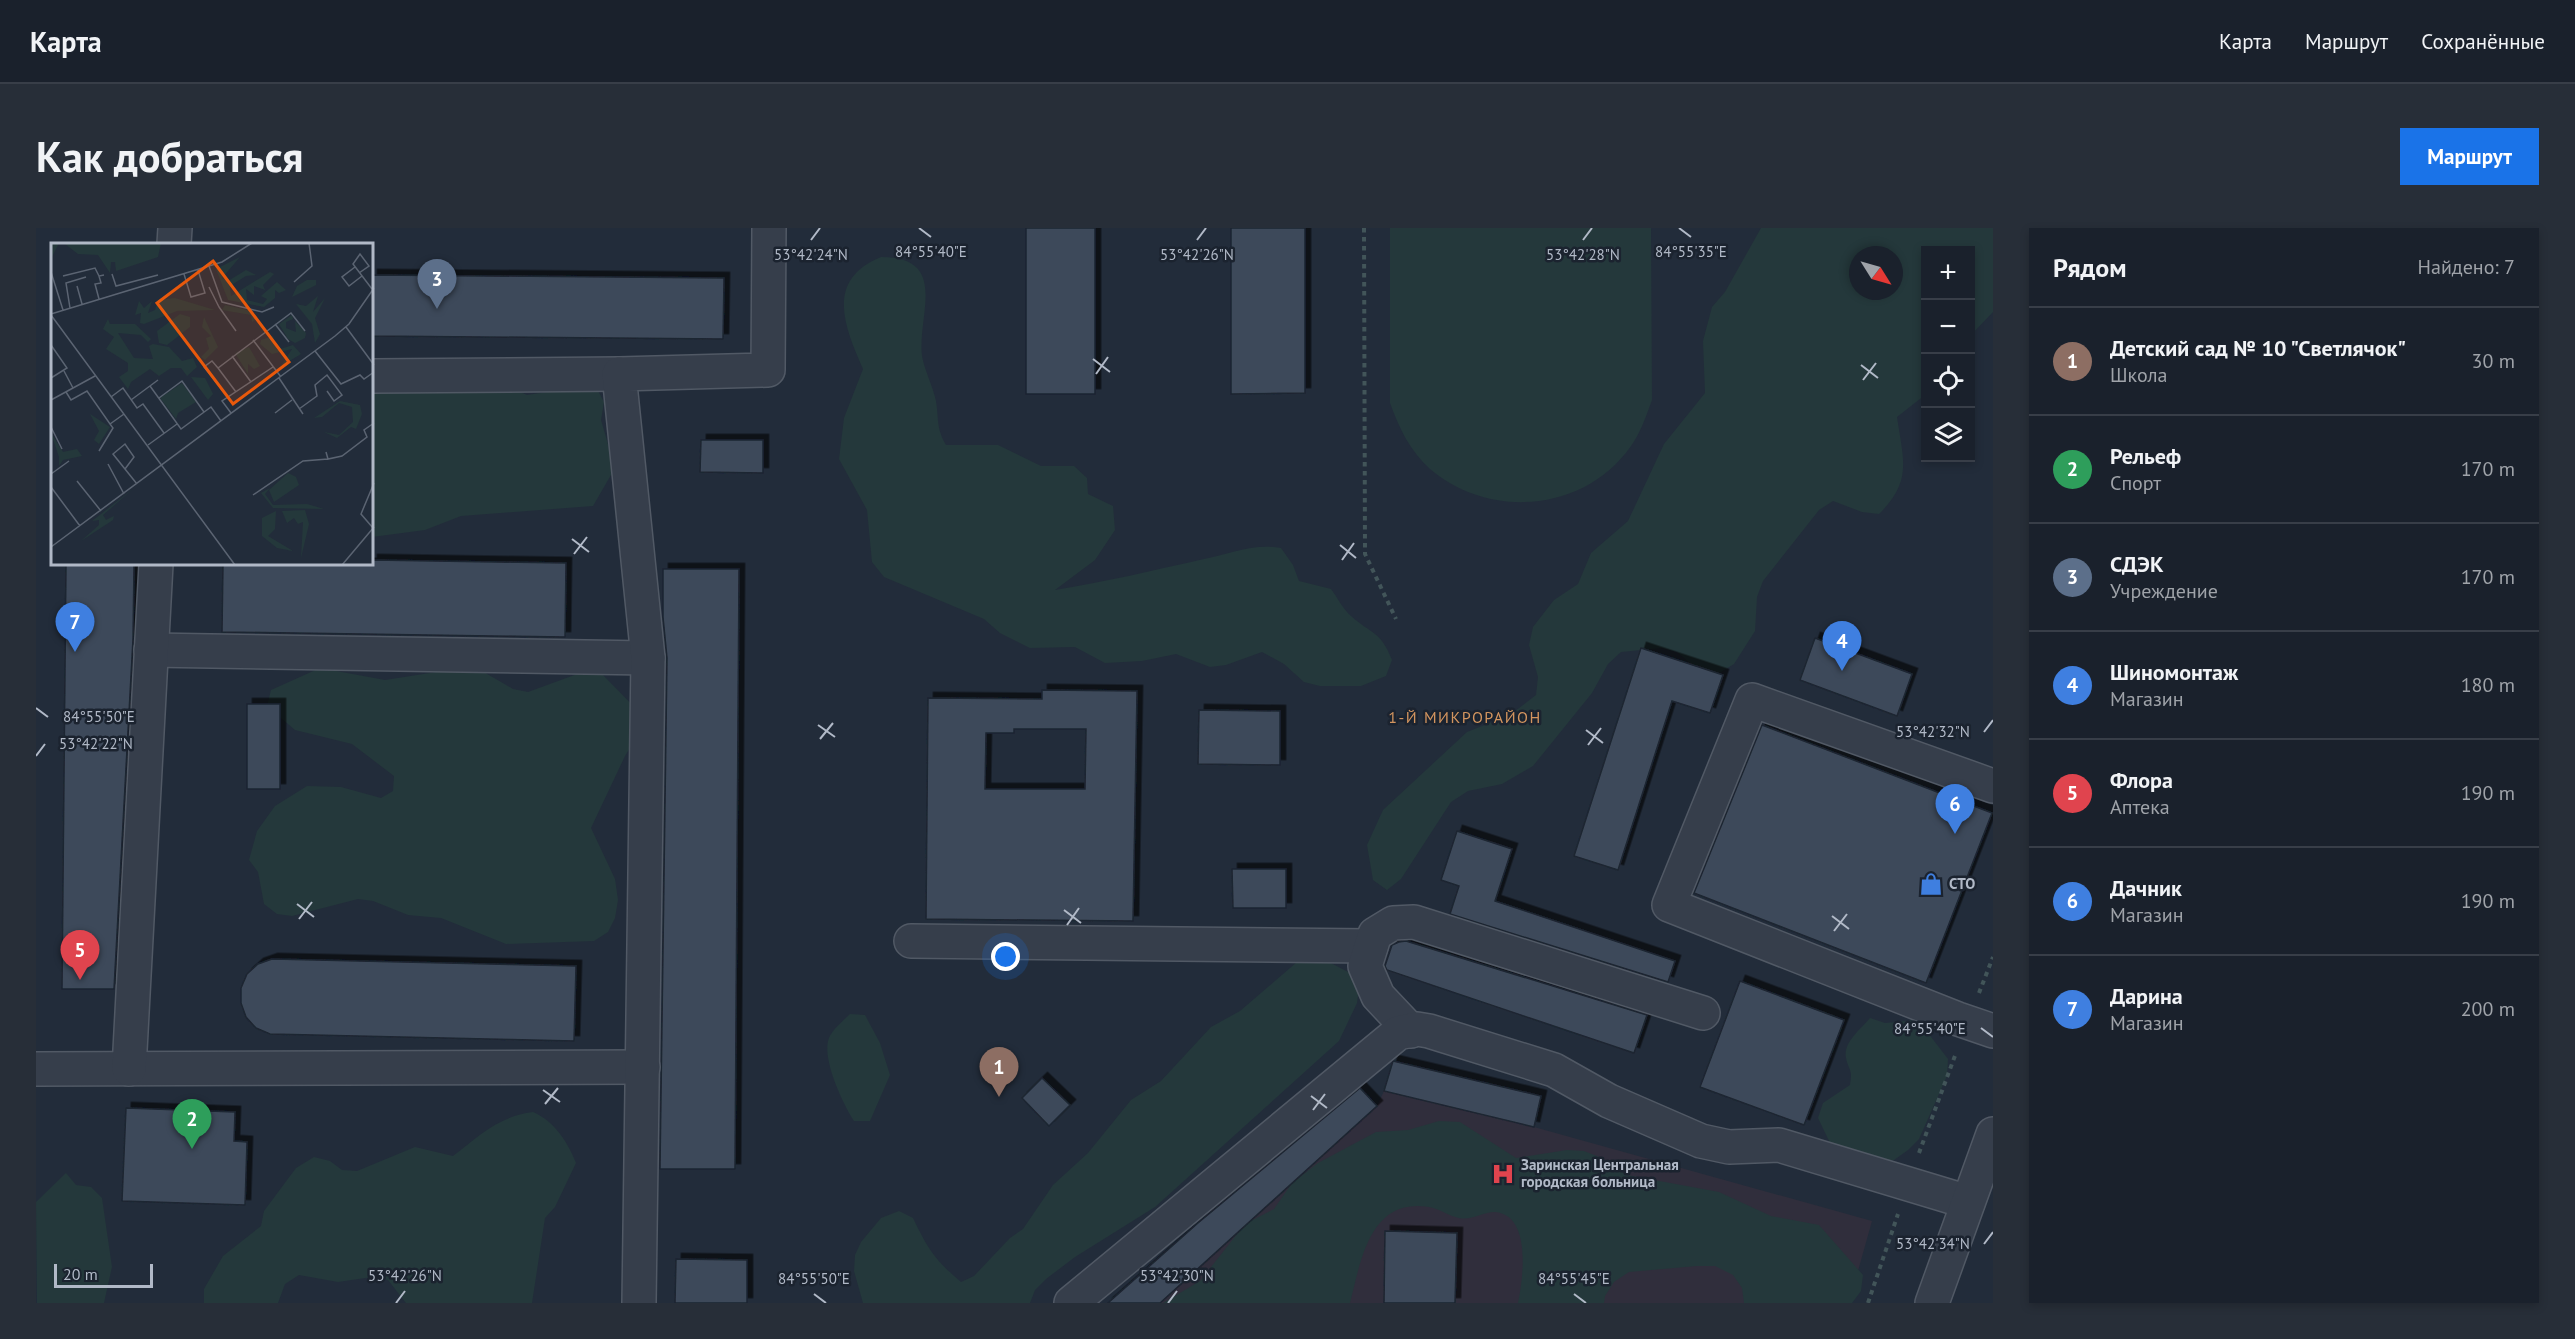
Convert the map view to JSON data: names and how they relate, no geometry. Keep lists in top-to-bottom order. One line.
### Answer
{"districts":["1-Й МИКРОРАЙОН"],"places":{"shop":["СТО"],"hospital":["Заринская Центральная городская больница"]},"scale_bar":"20 m","north":"bottom right","page":{"header":"Карта","nav":["Карта","Маршрут","Сохранённые"],"buttons":"Маршрут","title":"Как добраться","heading":["Рядом","Найдено: 7"],"map_buttons":["+","−"],"pins":["3","7","4","6","5","1","2"],"list":[{"mark":"1","name":"Детский сад № 10 \"Светлячок\"","note":"Школа","value":"30 m"},{"mark":"2","name":"Рельеф","note":"Спорт","value":"170 m"},{"mark":"3","name":"СДЭК","note":"Учреждение","value":"170 m"},{"mark":"4","name":"Шиномонтаж","note":"Магазин","value":"180 m"},{"mark":"5","name":"Флора","note":"Аптека","value":"190 m"},{"mark":"6","name":"Дачник","note":"Магазин","value":"190 m"},{"mark":"7","name":"Дарина","note":"Магазин","value":"200 m"}],"scale":"20 m"},"coordinates":["84°55'40\"E","84°55'35\"E","53°42'24\"N","53°42'26\"N","53°42'28\"N","84°55'50\"E","53°42'32\"N","53°42'22\"N","53°42'34\"N","53°42'30\"N","84°55'45\"E"]}
